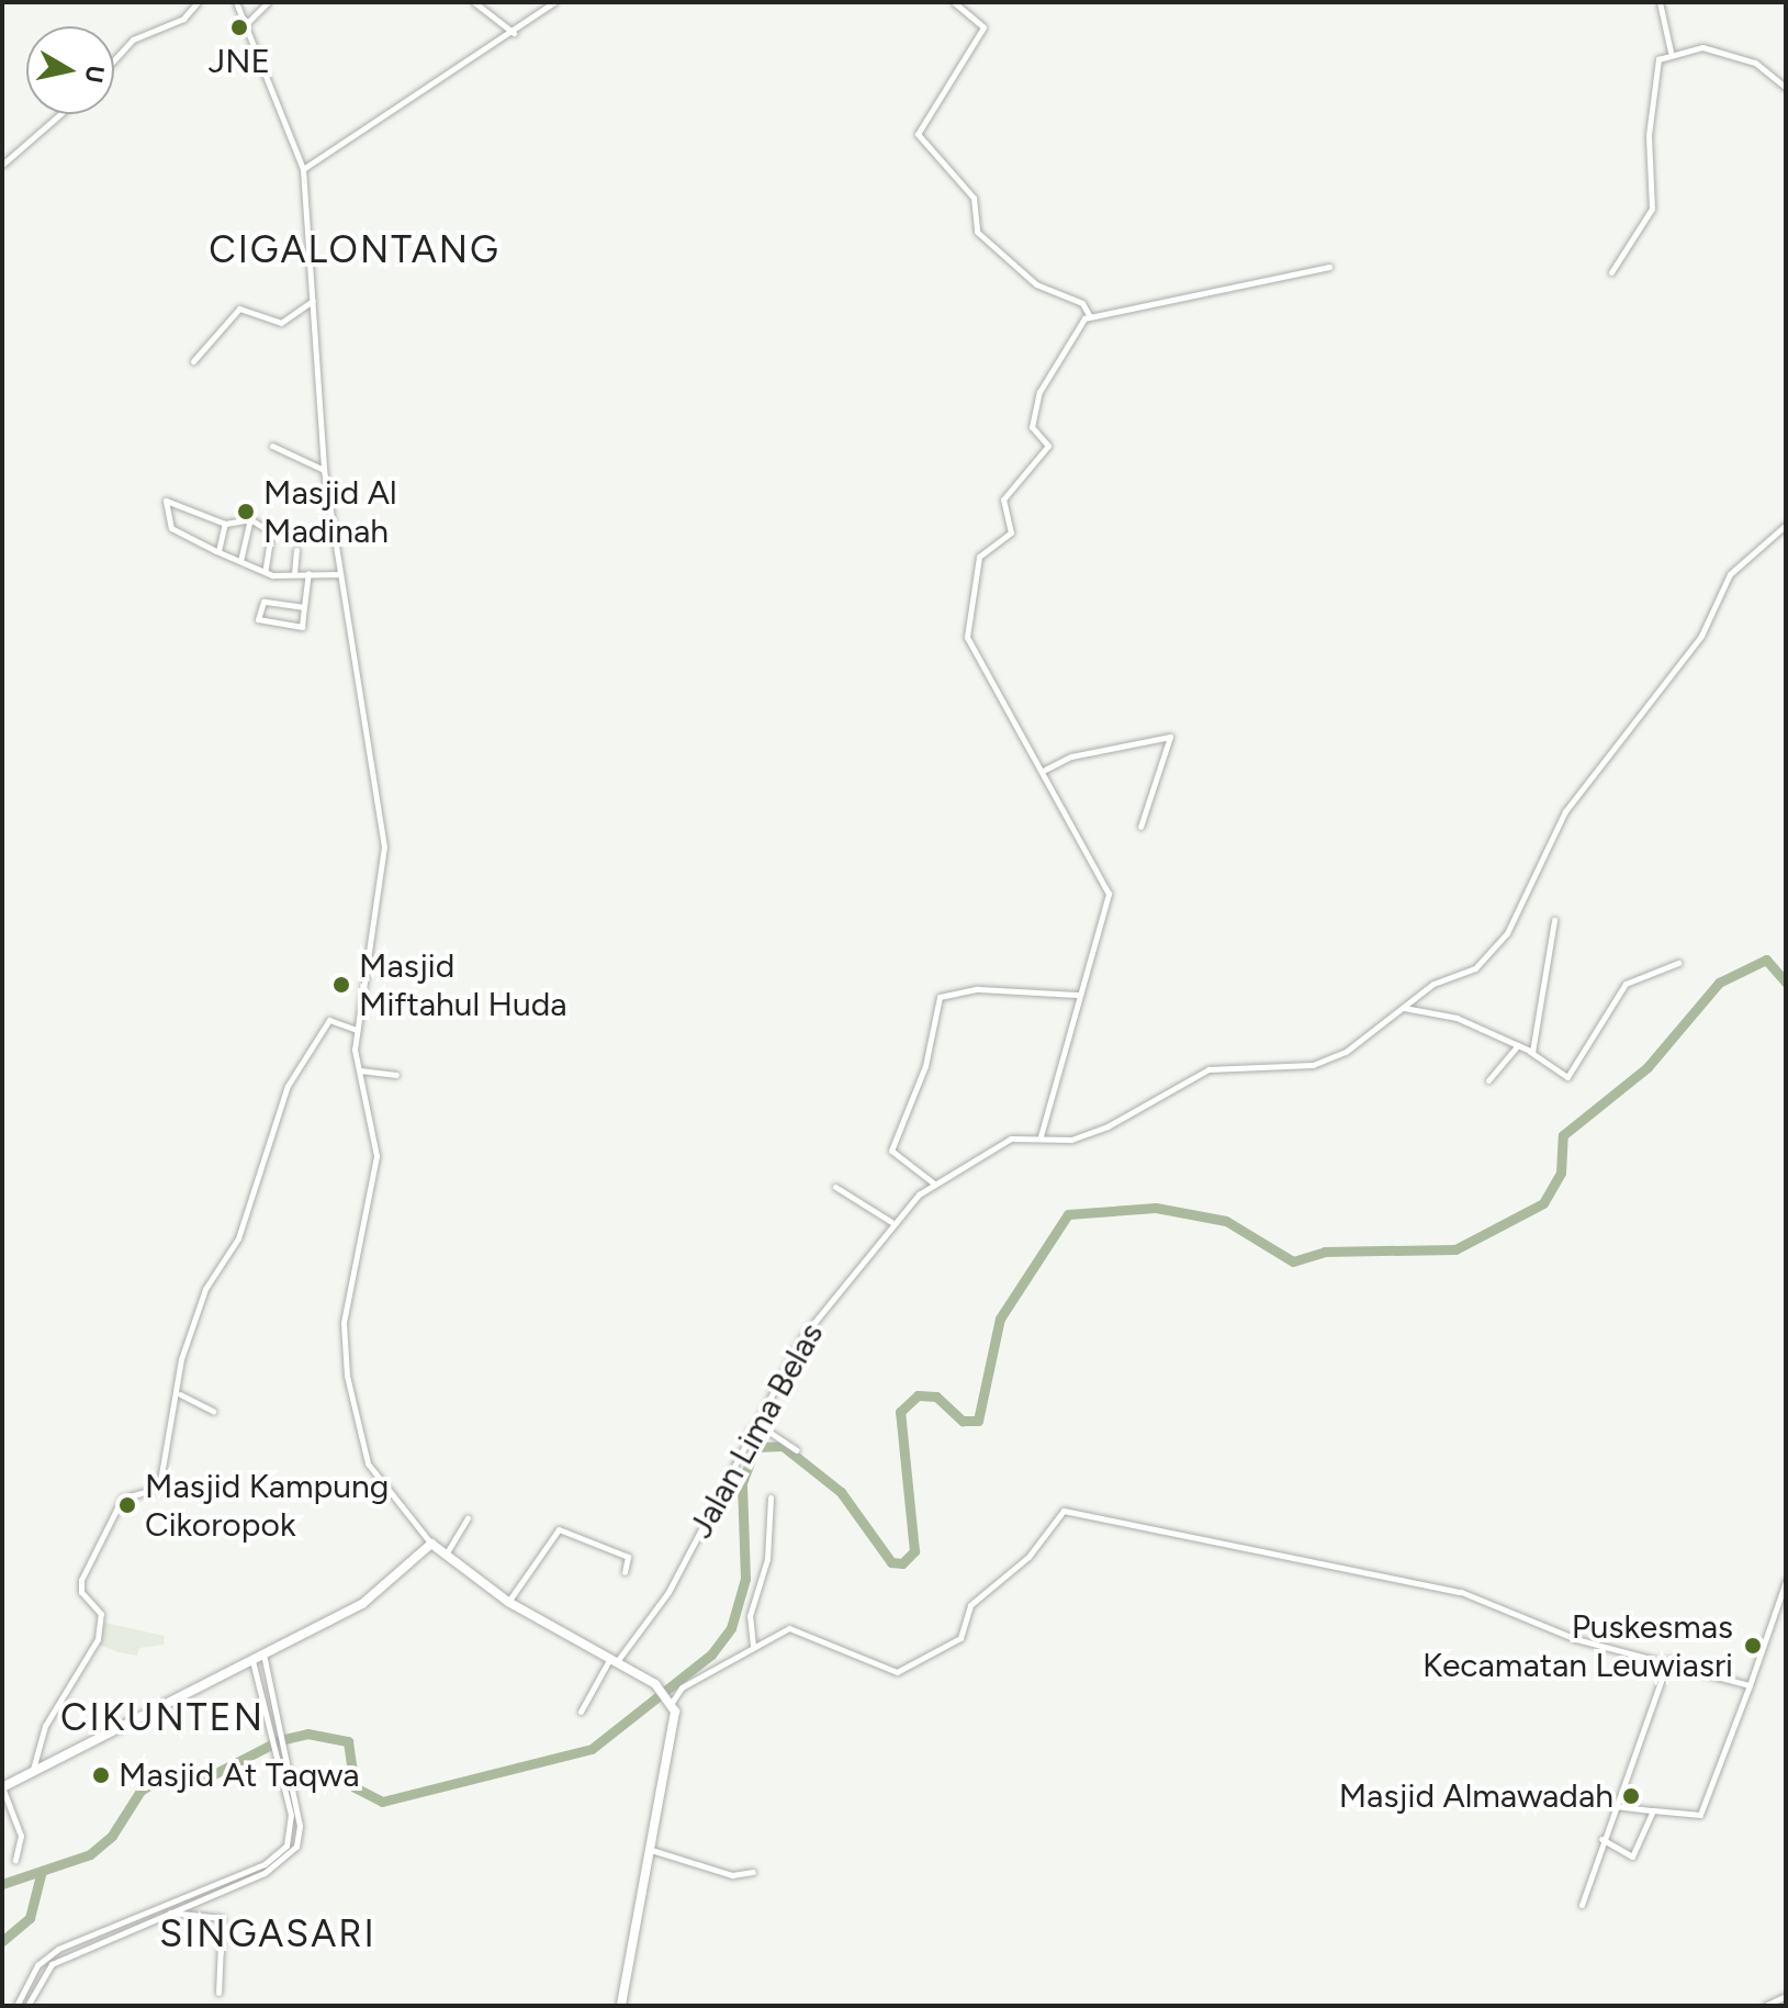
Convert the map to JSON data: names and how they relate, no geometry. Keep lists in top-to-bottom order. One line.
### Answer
{"streets":{"street":["Jalan Lima Belas"]},"districts":["CIGALONTANG","CIKUNTEN","SINGASARI"],"places":["JNE","Masjid Al Madinah","Masjid Miftahul Huda","Masjid Kampung Cikoropok","Puskesmas Kecamatan Leuwiasri","Masjid At Taqwa","Masjid Almawadah"],"north":"right"}
